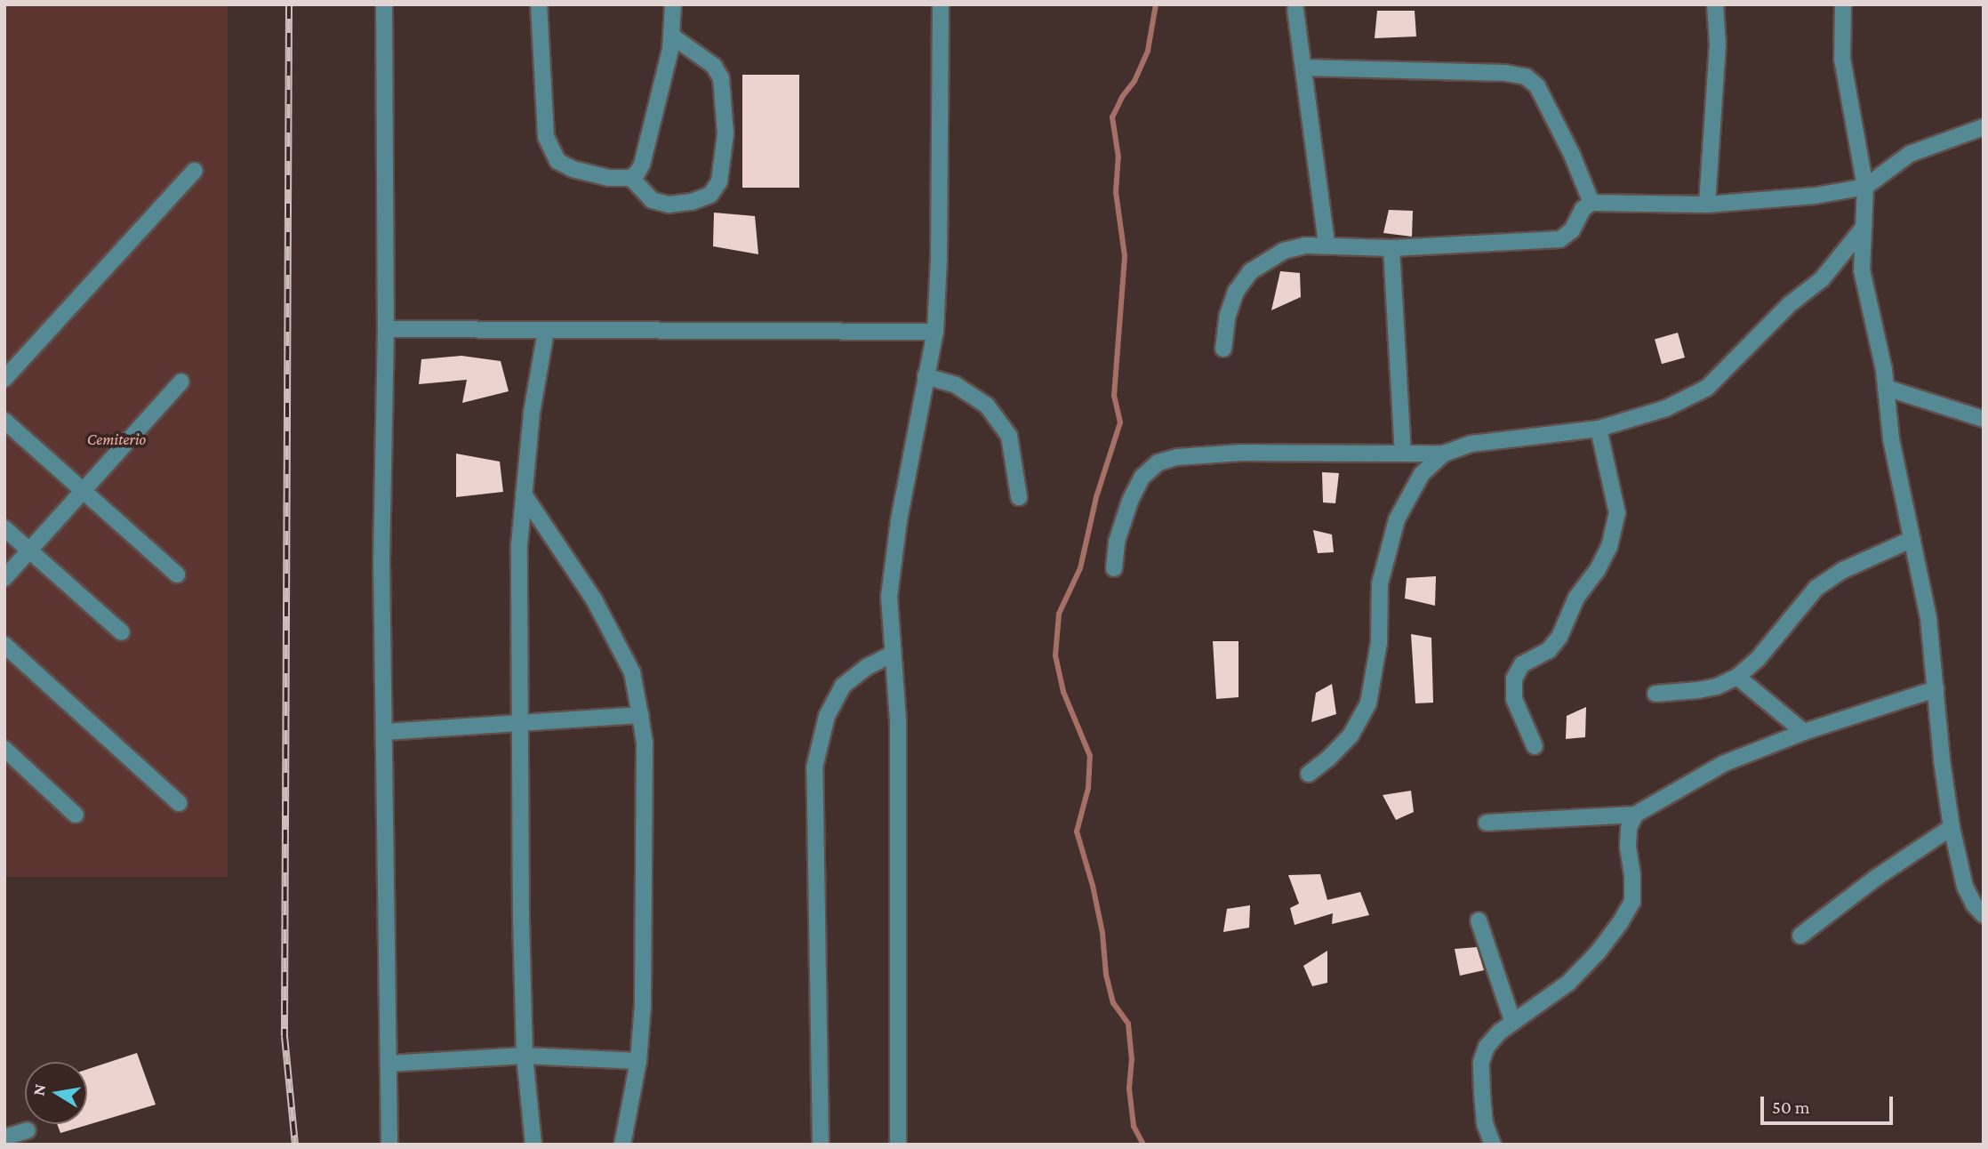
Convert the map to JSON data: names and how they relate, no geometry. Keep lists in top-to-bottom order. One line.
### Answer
{"parks":["Cemiterio"],"scale_bar":"50 m","north":"left"}
